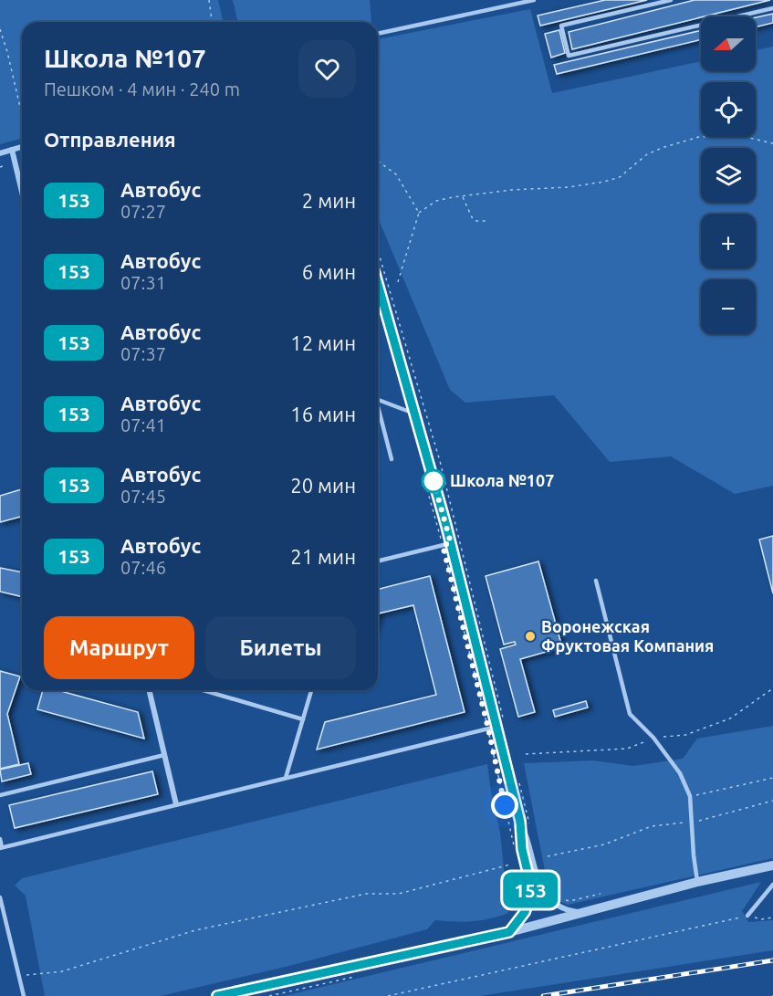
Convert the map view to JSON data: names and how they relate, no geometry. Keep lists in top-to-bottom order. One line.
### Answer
{"places":["Школа №107","Воронежская Фруктовая Компания"],"lines":["bus line 153"],"north":"left","page":{"on_map":"153","map_buttons":["+","−"],"heading":[["Школа №107","Пешком · 4 мин · 240 m"],"Отправления"],"list":[{"mark":"153","name":"Автобус","note":"07:27","value":"2 мин"},{"mark":"153","name":"Автобус","note":"07:31","value":"6 мин"},{"mark":"153","name":"Автобус","note":"07:37","value":"12 мин"},{"mark":"153","name":"Автобус","note":"07:41","value":"16 мин"},{"mark":"153","name":"Автобус","note":"07:45","value":"20 мин"},{"mark":"153","name":"Автобус","note":"07:46","value":"21 мин"}],"buttons":["Маршрут","Билеты"]}}
